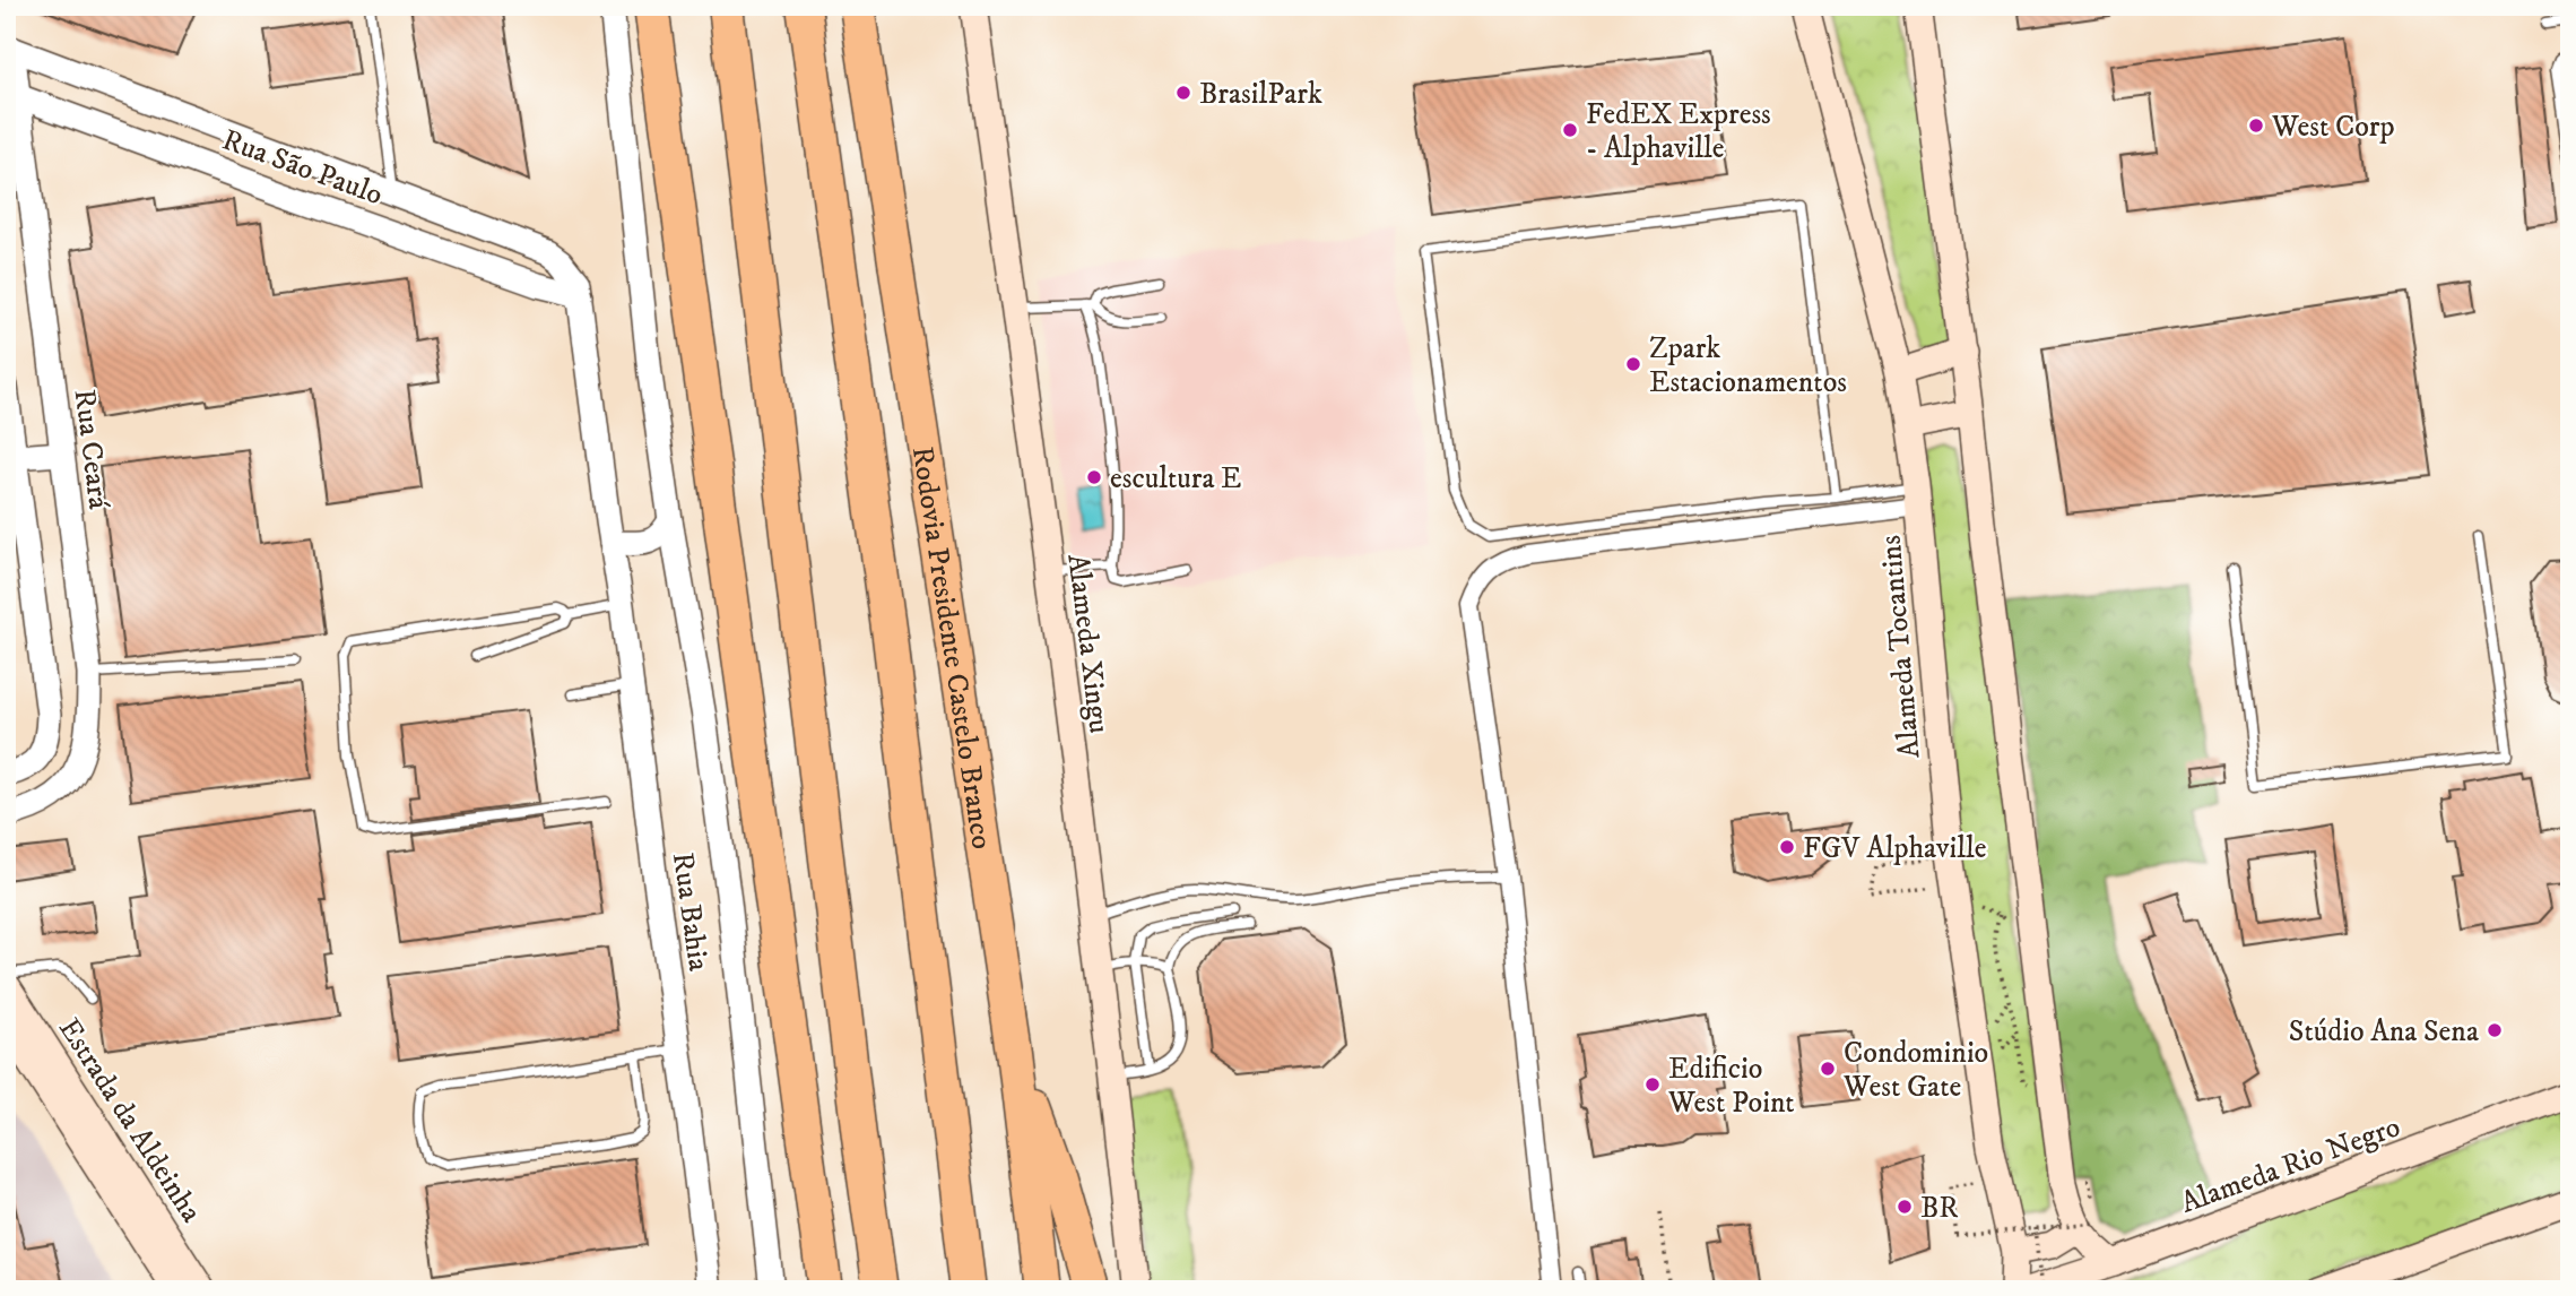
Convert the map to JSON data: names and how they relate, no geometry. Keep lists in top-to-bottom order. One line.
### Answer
{"streets":{"highway":["Rodovia Presidente Castelo Branco"],"main road":["Alameda Xingu","Alameda Tocantins","Estrada da Aldeinha","Alameda Rio Negro"],"street":["Rua São Paulo","Rua Ceará","Rua Bahia"]},"crossings":[["Rua São Paulo","Rua Ceará"],["Rua São Paulo","Rua Bahia"]],"places":["BrasilPark","West Corp","FedEX Express - Alphaville","Zpark Estacionamentos","escultura E","FGV Alphaville","Stúdio Ana Sena","Condominio West Gate","Edificio West Point","BR"]}
